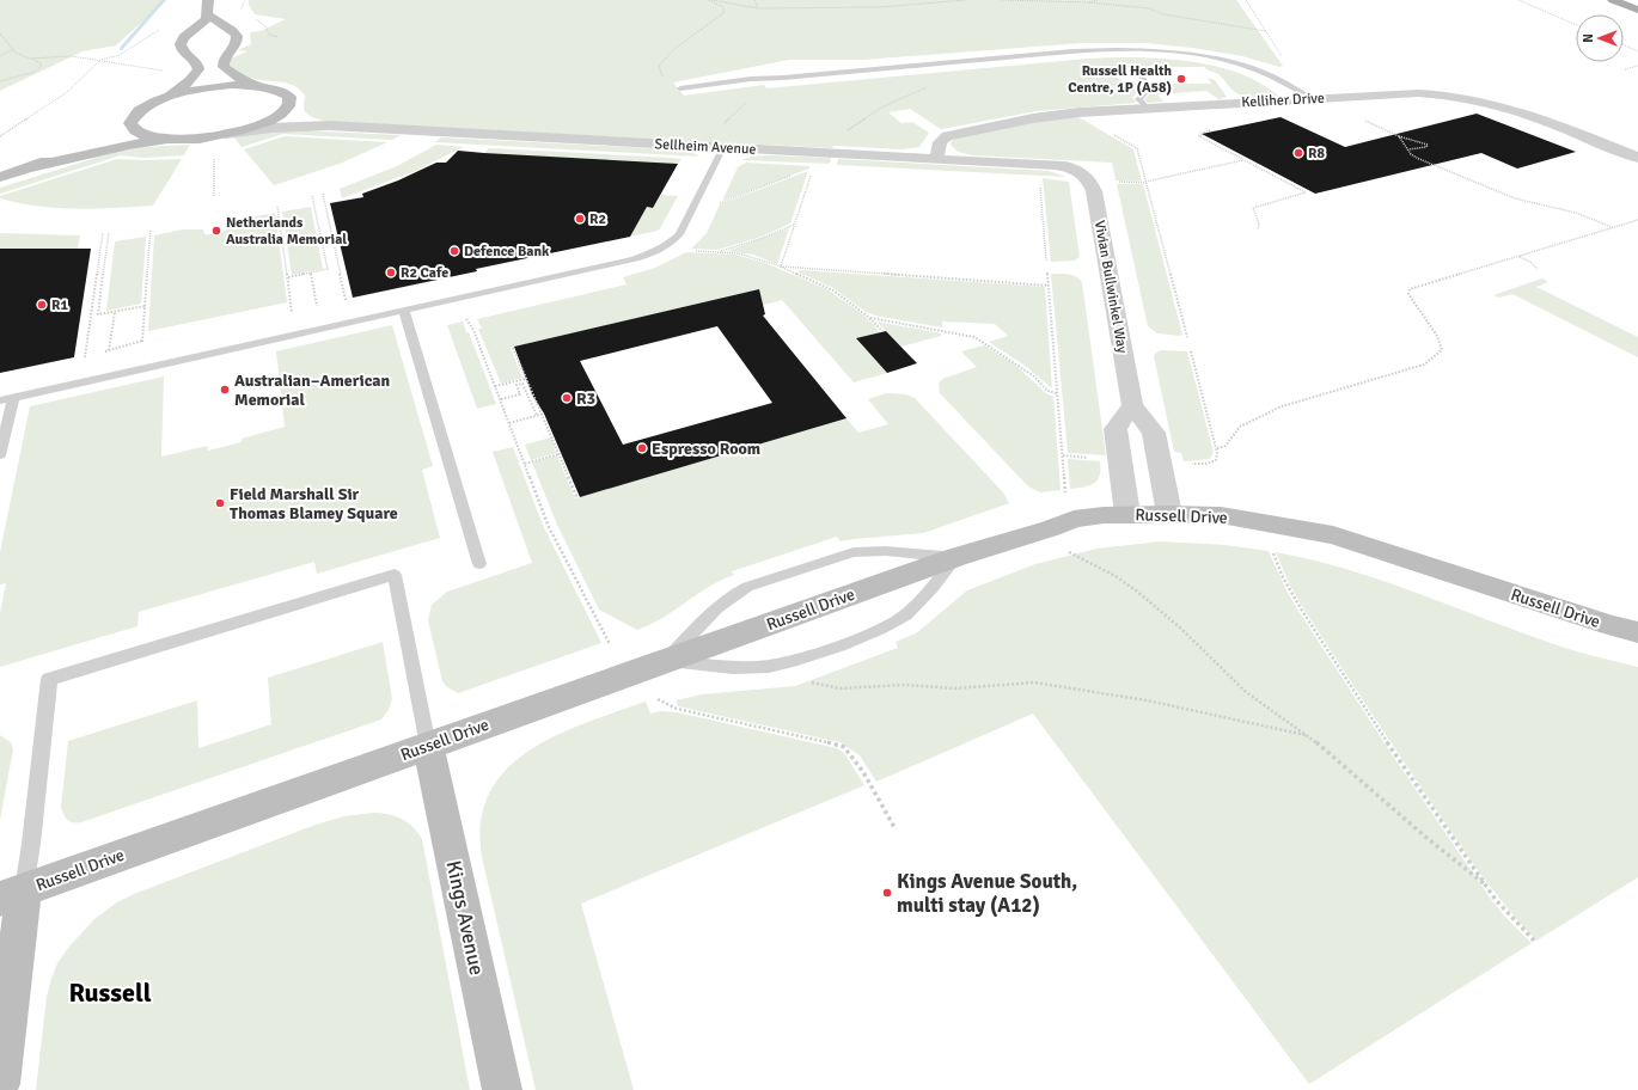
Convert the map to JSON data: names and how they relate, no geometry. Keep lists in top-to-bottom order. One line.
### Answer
{"streets":{"street":["Kelliher Drive","Sellheim Avenue","Vivian Bullwinkel Way","Russell Drive","Kings Avenue"]},"crossings":[["Kelliher Drive","Sellheim Avenue"],["Sellheim Avenue","Vivian Bullwinkel Way"],["Vivian Bullwinkel Way","Russell Drive"],["Russell Drive","Kings Avenue"]],"districts":["Russell"],"places":["Russell Health Centre, 1P (A58)","R8","R2","Netherlands Australia Memorial","Defence Bank","R2 Cafe","R1","Australian–American Memorial","R3","Espresso Room","Field Marshall Sir Thomas Blamey Square","Kings Avenue South, multi stay (A12)"],"north":"left"}
